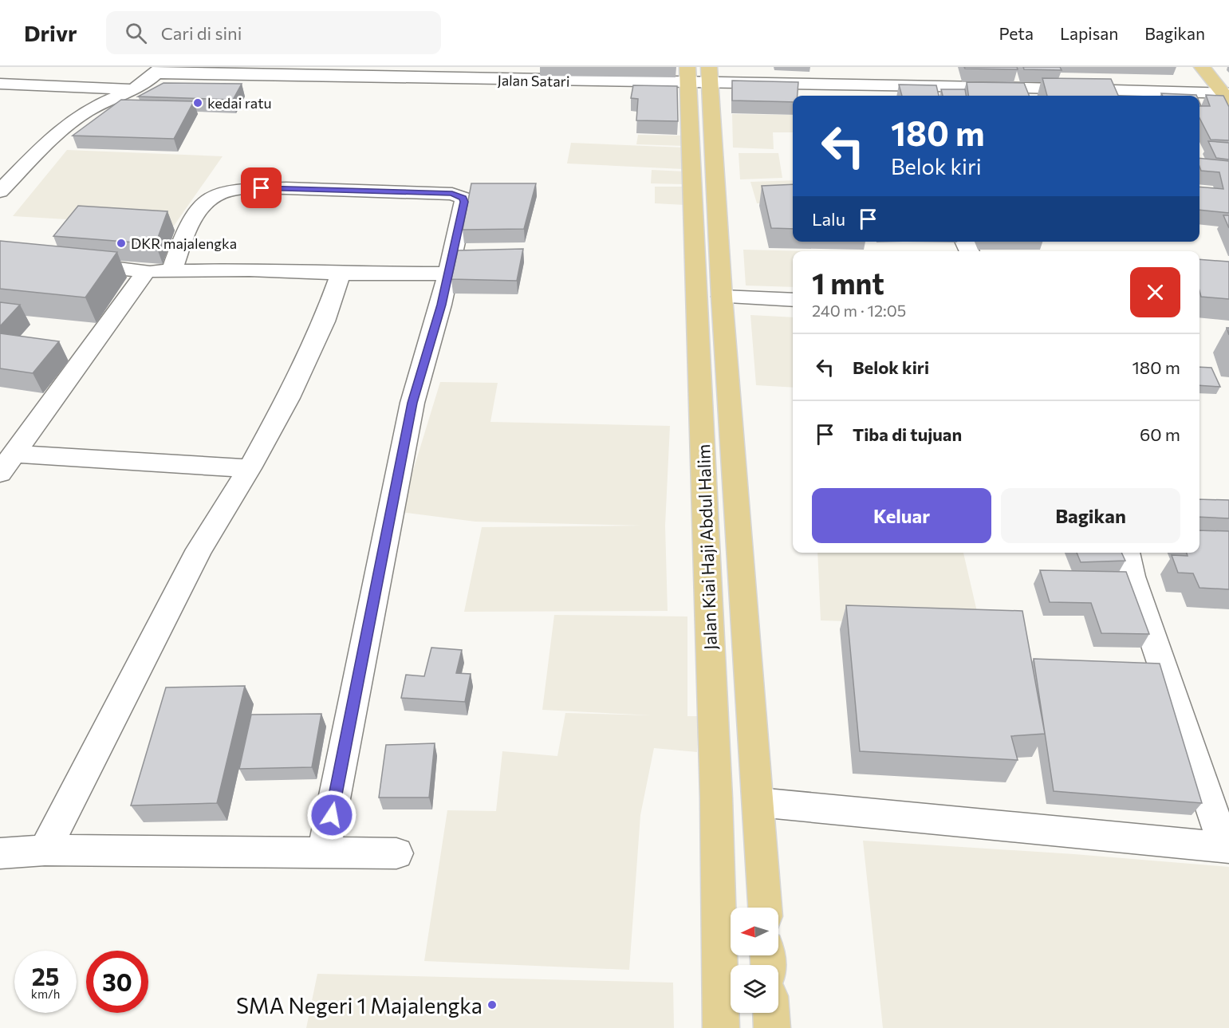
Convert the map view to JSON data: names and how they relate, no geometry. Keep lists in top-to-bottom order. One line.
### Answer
{"streets":{"main road":["Jalan Kiai Haji Abdul Halim"],"street":["Jalan Satari"]},"crossings":[["Jalan Satari","Jalan Kiai Haji Abdul Halim"]],"places":["kedai ratu","DKR majalengka","SMA Negeri 1 Majalengka"],"north":"left","page":{"header":"Drivr","search":"Cari di sini","nav":["Peta","Lapisan","Bagikan"],"turn":["180 m","Belok kiri"],"then":"Lalu","heading":["1 mnt","240 m · 12:05"],"list":[{"name":"Belok kiri","value":"180 m"},{"name":"Tiba di tujuan","value":"60 m"}],"buttons":["Keluar","Bagikan"],"speed":"25 km/h","limit":"30"}}
